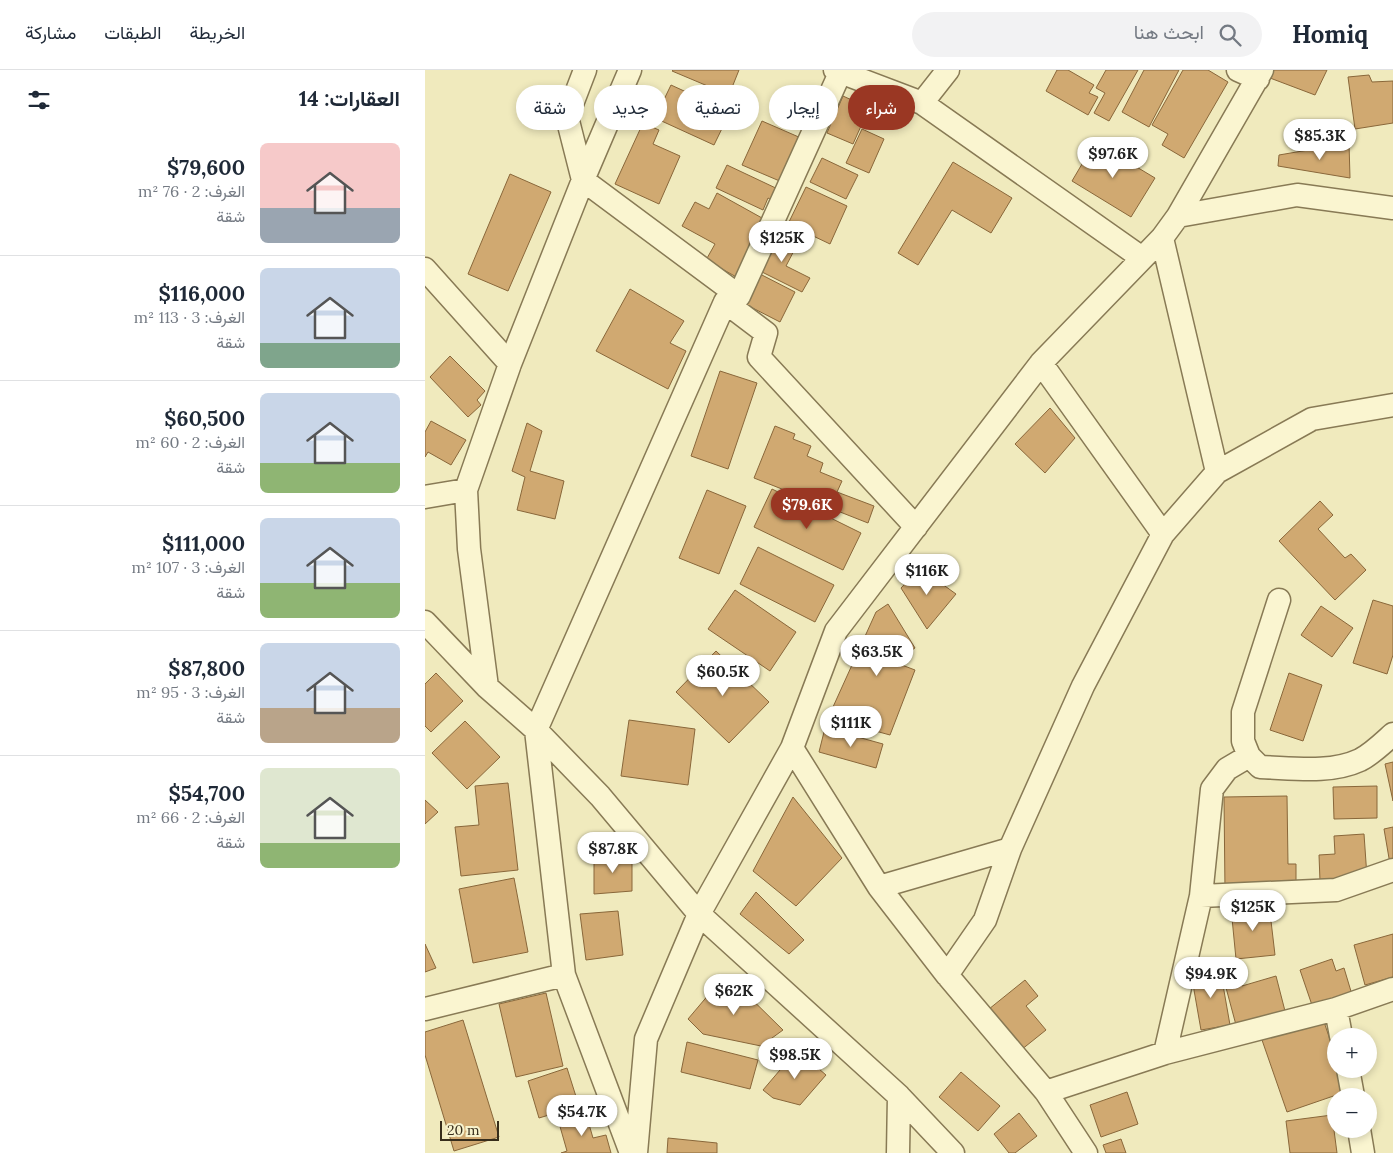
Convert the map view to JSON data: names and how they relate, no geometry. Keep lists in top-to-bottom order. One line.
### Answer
{"scale_bar":"20 m","page":{"header":"Homiq","search":"ابحث هنا","nav":["الخريطة","الطبقات","مشاركة"],"heading":"العقارات: 14","chip":["شراء","إيجار","تصفية","جديد","شقة"],"price":["$85.3K","$97.6K","$125K","$79.6K","$116K","$63.5K","$60.5K","$111K","$87.8K","$125K","$94.9K","$62K","$98.5K","$54.7K"],"list":[{"name":"$79,600","note":"الغرف: 2 · 76 m² · شقة"},{"name":"$116,000","note":"الغرف: 3 · 113 m² · شقة"},{"name":"$60,500","note":"الغرف: 2 · 60 m² · شقة"},{"name":"$111,000","note":"الغرف: 3 · 107 m² · شقة"},{"name":"$87,800","note":"الغرف: 3 · 95 m² · شقة"},{"name":"$54,700","note":"الغرف: 2 · 66 m² · شقة"}],"map_buttons":["+","−"],"scale":"20 m"}}
